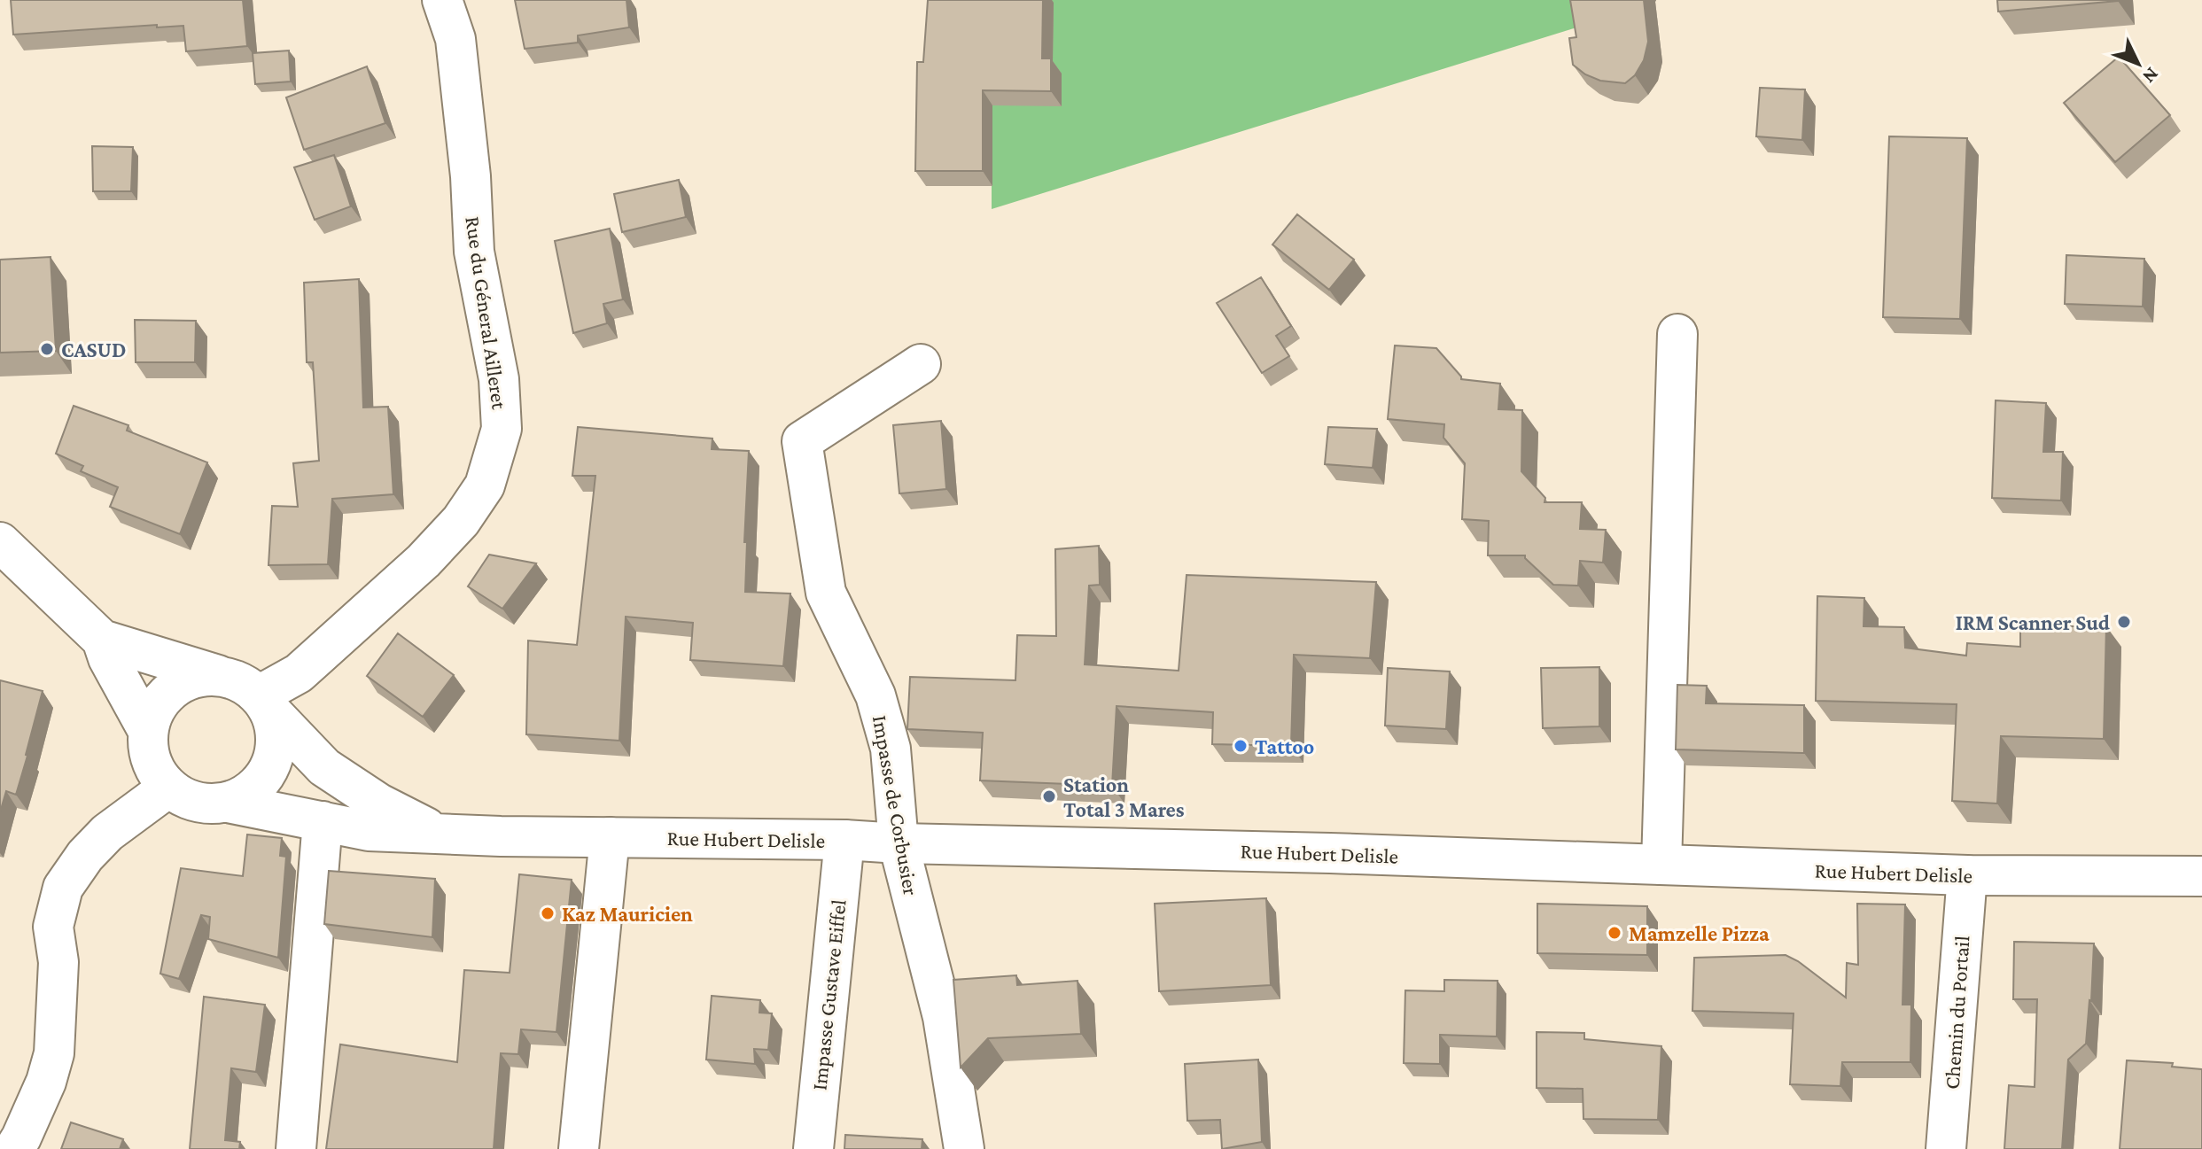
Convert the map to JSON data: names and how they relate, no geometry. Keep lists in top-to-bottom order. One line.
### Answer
{"streets":{"street":["Rue du Géneral Ailleret","Impasse de Corbusier","Rue Hubert Delisle","Impasse Gustave Eiffel","Chemin du Portail"]},"crossings":[["Rue du Géneral Ailleret","Rue Hubert Delisle"],["Impasse de Corbusier","Rue Hubert Delisle"],["Rue Hubert Delisle","Impasse Gustave Eiffel"],["Rue Hubert Delisle","Chemin du Portail"]],"places":["CASUD","IRM Scanner Sud","Tattoo","Station Total 3 Mares","Kaz Mauricien","Mamzelle Pizza"],"north":"bottom right"}
